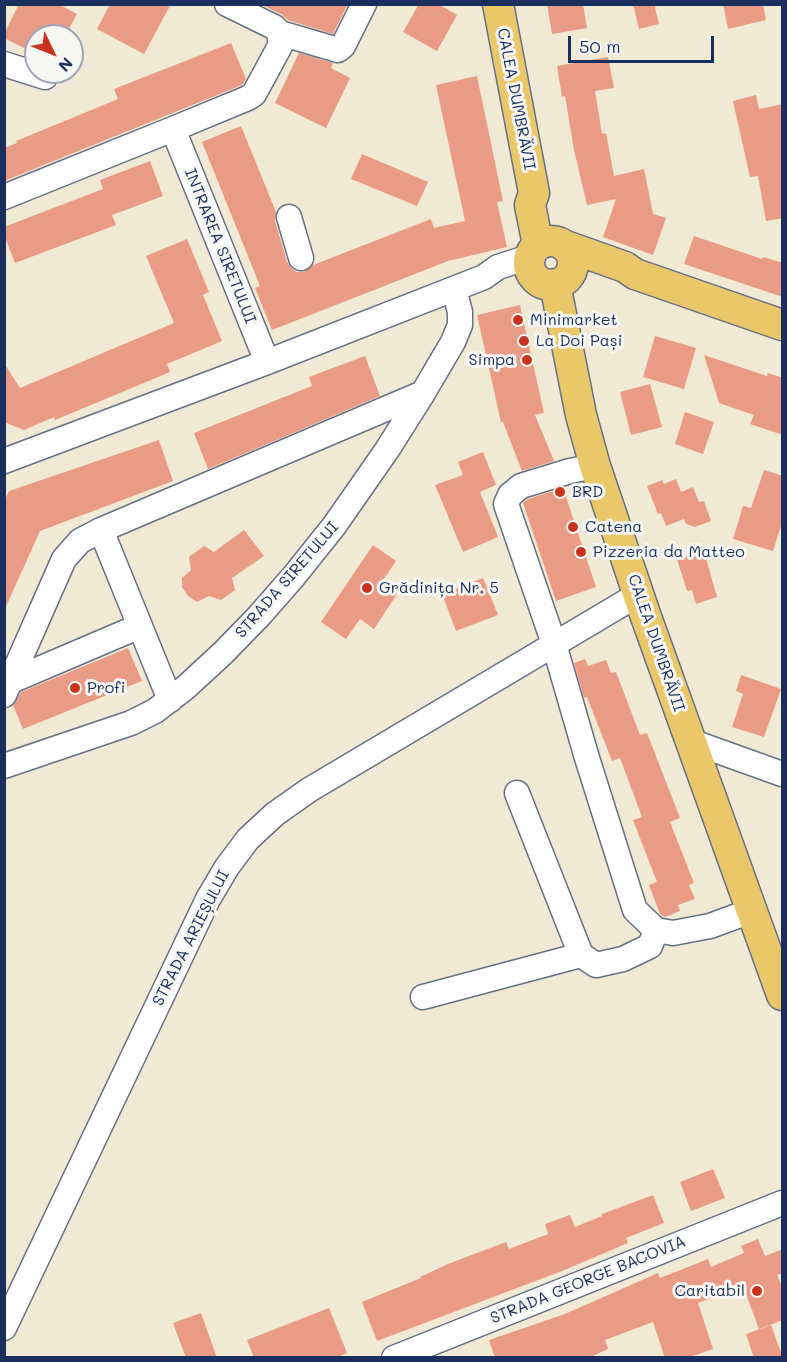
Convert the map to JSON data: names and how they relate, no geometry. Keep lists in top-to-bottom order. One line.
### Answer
{"streets":{"main road":["CALEA DUMBRĂVII"],"street":["INTRAREA SIRETULUI","STRADA SIRETULUI","STRADA ARIEȘULUI","STRADA GEORGE BACOVIA"]},"crossings":[["CALEA DUMBRĂVII","STRADA ARIEȘULUI"]],"places":["Minimarket","La Doi Pași","Simpa","BRD","Catena","Pizzeria da Matteo","Grădinița Nr. 5","Profi","Caritabil"],"scale_bar":"50 m","north":"bottom right"}
